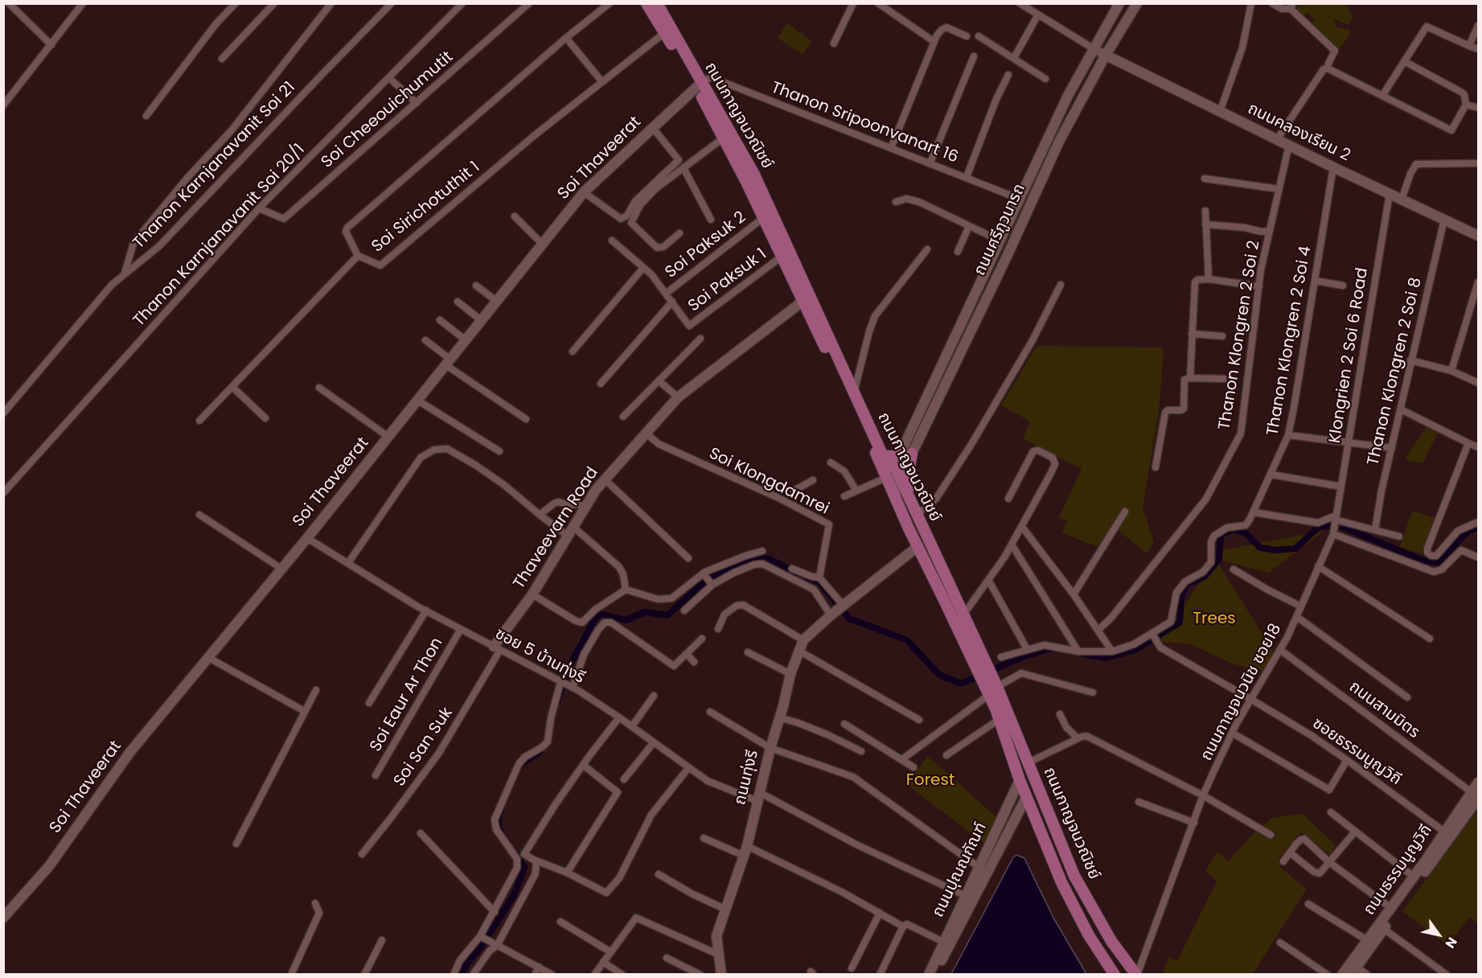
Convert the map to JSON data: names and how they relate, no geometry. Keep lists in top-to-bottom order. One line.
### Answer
{"streets":{"main road":["ถนนกาญจนวณิชย์"],"street":["Soi Cheeouichumutit","Thanon Sripoonvanart 16","ถนนคลองเรียน 2","Soi Thaveerat","Thanon Karnjanavanit Soi 21","Soi Sirichotuthit 1","ถนนศรีภูวนารถ","Thanon Karnjanavanit Soi 20/1","Soi Paksuk 2","Soi Paksuk 1","Thanon Klongren 2 Soi 2","Thanon Klongren 2 Soi 4","Klongrien 2 Soi 6 Road","Thanon Klongren 2 Soi 8","Soi Klongdamrei","Thaveevarn Road","ซอย 5 บ้านทุ่งรี","ถนนกาญจนวนิช ซอย18","Soi Eaur Ar Thon","ถนนสามมิตร","Soi San Suk","ซอยธรรมนูญวิถี","ถนนทุ่งรี","ถนนปุณณกัณฑ์","ถนนธรรมนูญวิถี"]},"crossings":[["Soi Cheeouichumutit","Thanon Karnjanavanit Soi 20/1"],["ถนนกาญจนวณิชย์","Thanon Sripoonvanart 16"],["ถนนกาญจนวณิชย์","Soi Thaveerat"],["ถนนกาญจนวณิชย์","Soi Sirichotuthit 1"],["ถนนกาญจนวณิชย์","ถนนศรีภูวนารถ"],["ถนนกาญจนวณิชย์","Soi Paksuk 2"],["ถนนกาญจนวณิชย์","Soi Paksuk 1"],["ถนนกาญจนวณิชย์","Soi Klongdamrei"],["ถนนกาญจนวณิชย์","Thaveevarn Road"],["ถนนกาญจนวณิชย์","ถนนกาญจนวนิช ซอย18"],["ถนนกาญจนวณิชย์","ถนนปุณณกัณฑ์"],["Thanon Sripoonvanart 16","Soi Thaveerat"],["Thanon Sripoonvanart 16","ถนนศรีภูวนารถ"],["ถนนคลองเรียน 2","ถนนศรีภูวนารถ"],["ถนนคลองเรียน 2","Thanon Klongren 2 Soi 2"],["ถนนคลองเรียน 2","Thanon Klongren 2 Soi 4"],["ถนนคลองเรียน 2","Klongrien 2 Soi 6 Road"],["ถนนคลองเรียน 2","Thanon Klongren 2 Soi 8"],["Soi Thaveerat","ซอย 5 บ้านทุ่งรี"],["ถนนศรีภูวนารถ","Soi Klongdamrei"],["Thanon Klongren 2 Soi 4","ซอยธรรมนูญวิถี"],["Klongrien 2 Soi 6 Road","ถนนกาญจนวนิช ซอย18"],["Soi Klongdamrei","Thaveevarn Road"],["Thaveevarn Road","ซอย 5 บ้านทุ่งรี"],["Thaveevarn Road","Soi San Suk"],["ซอย 5 บ้านทุ่งรี","Soi Eaur Ar Thon"],["ซอย 5 บ้านทุ่งรี","Soi San Suk"],["ซอย 5 บ้านทุ่งรี","ถนนทุ่งรี"],["ซอย 5 บ้านทุ่งรี","ถนนปุณณกัณฑ์"],["ถนนกาญจนวนิช ซอย18","ถนนสามมิตร"],["ถนนกาญจนวนิช ซอย18","ซอยธรรมนูญวิถี"],["ถนนสามมิตร","ถนนธรรมนูญวิถี"],["ซอยธรรมนูญวิถี","ถนนธรรมนูญวิถี"]],"parks":["Trees","Forest"],"north":"bottom right"}
